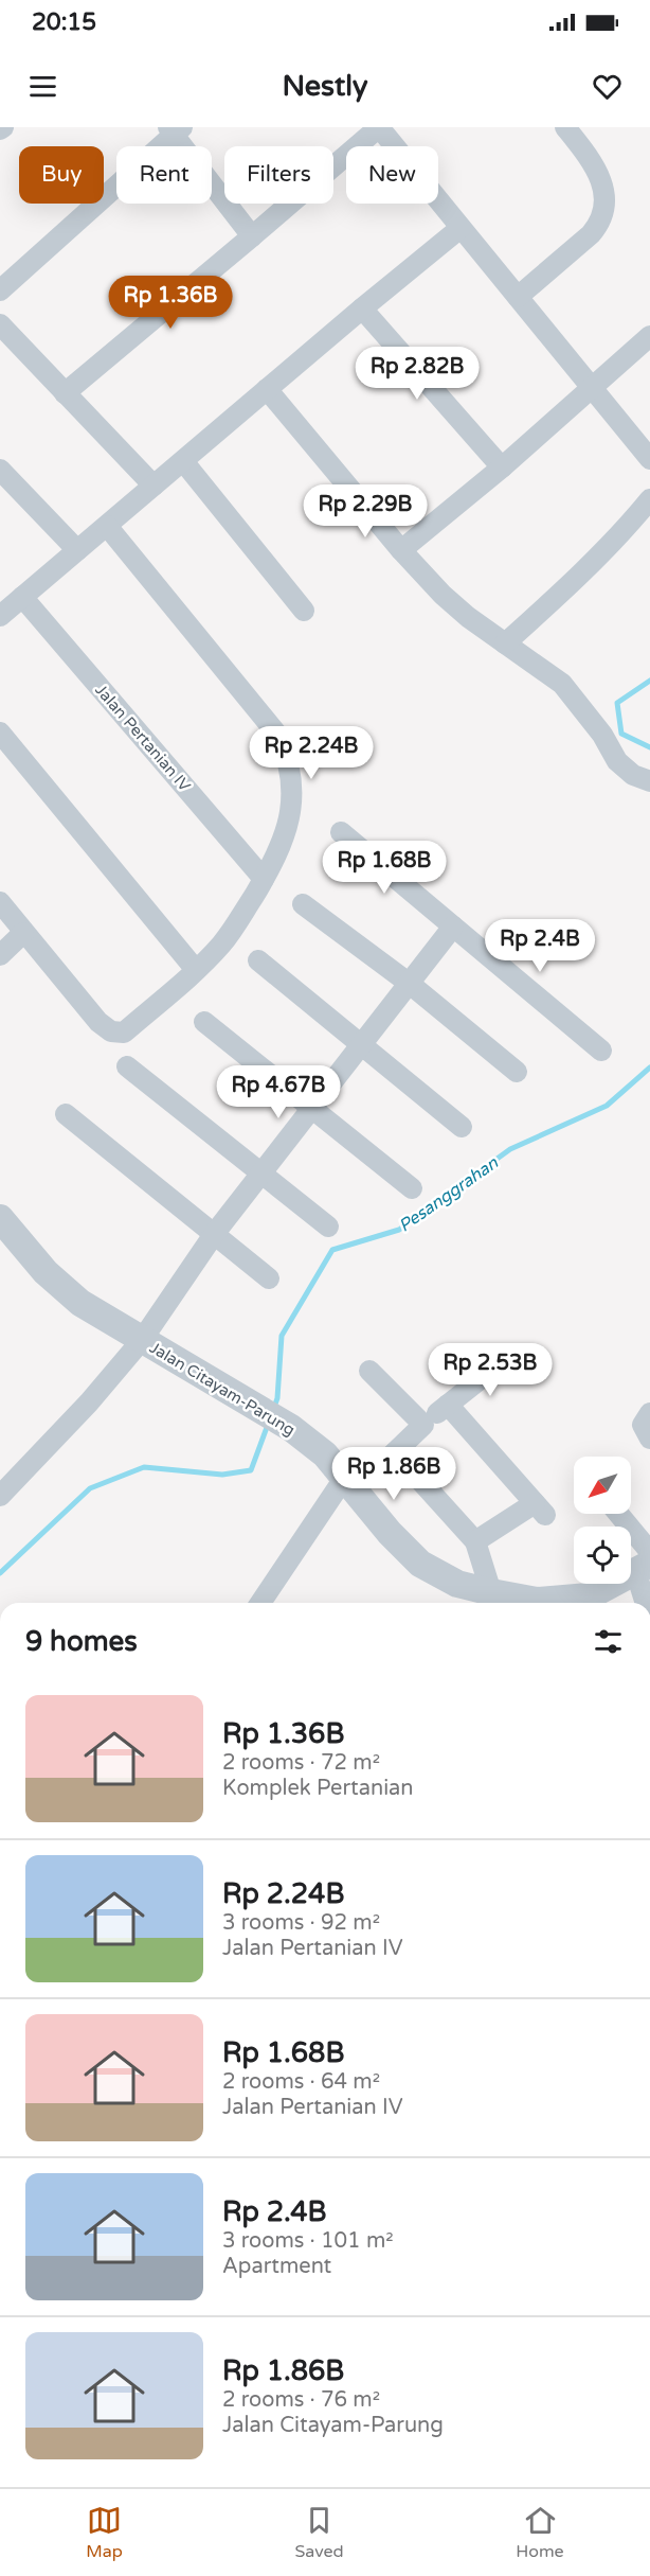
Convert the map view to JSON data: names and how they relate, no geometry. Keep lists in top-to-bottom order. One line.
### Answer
{"streets":{"street":["Jalan Pertanian IV","Jalan Citayam-Parung"]},"water":["Pesanggrahan"],"north":"bottom left","page":{"status":"20:15","header":"Nestly","chip":["Buy","Rent","Filters","New"],"price":["Rp 1.36B","Rp 2.82B","Rp 2.29B","Rp 2.24B","Rp 1.68B","Rp 2.4B","Rp 4.67B","Rp 2.53B","Rp 1.86B"],"heading":"9 homes","list":[{"name":"Rp 1.36B","note":"2 rooms · 72 m² · Komplek Pertanian"},{"name":"Rp 2.24B","note":"3 rooms · 92 m² · Jalan Pertanian IV"},{"name":"Rp 1.68B","note":"2 rooms · 64 m² · Jalan Pertanian IV"},{"name":"Rp 2.4B","note":"3 rooms · 101 m² · Apartment"},{"name":"Rp 1.86B","note":"2 rooms · 76 m² · Jalan Citayam-Parung"}],"tabs":["Map","Saved","Home"]}}
